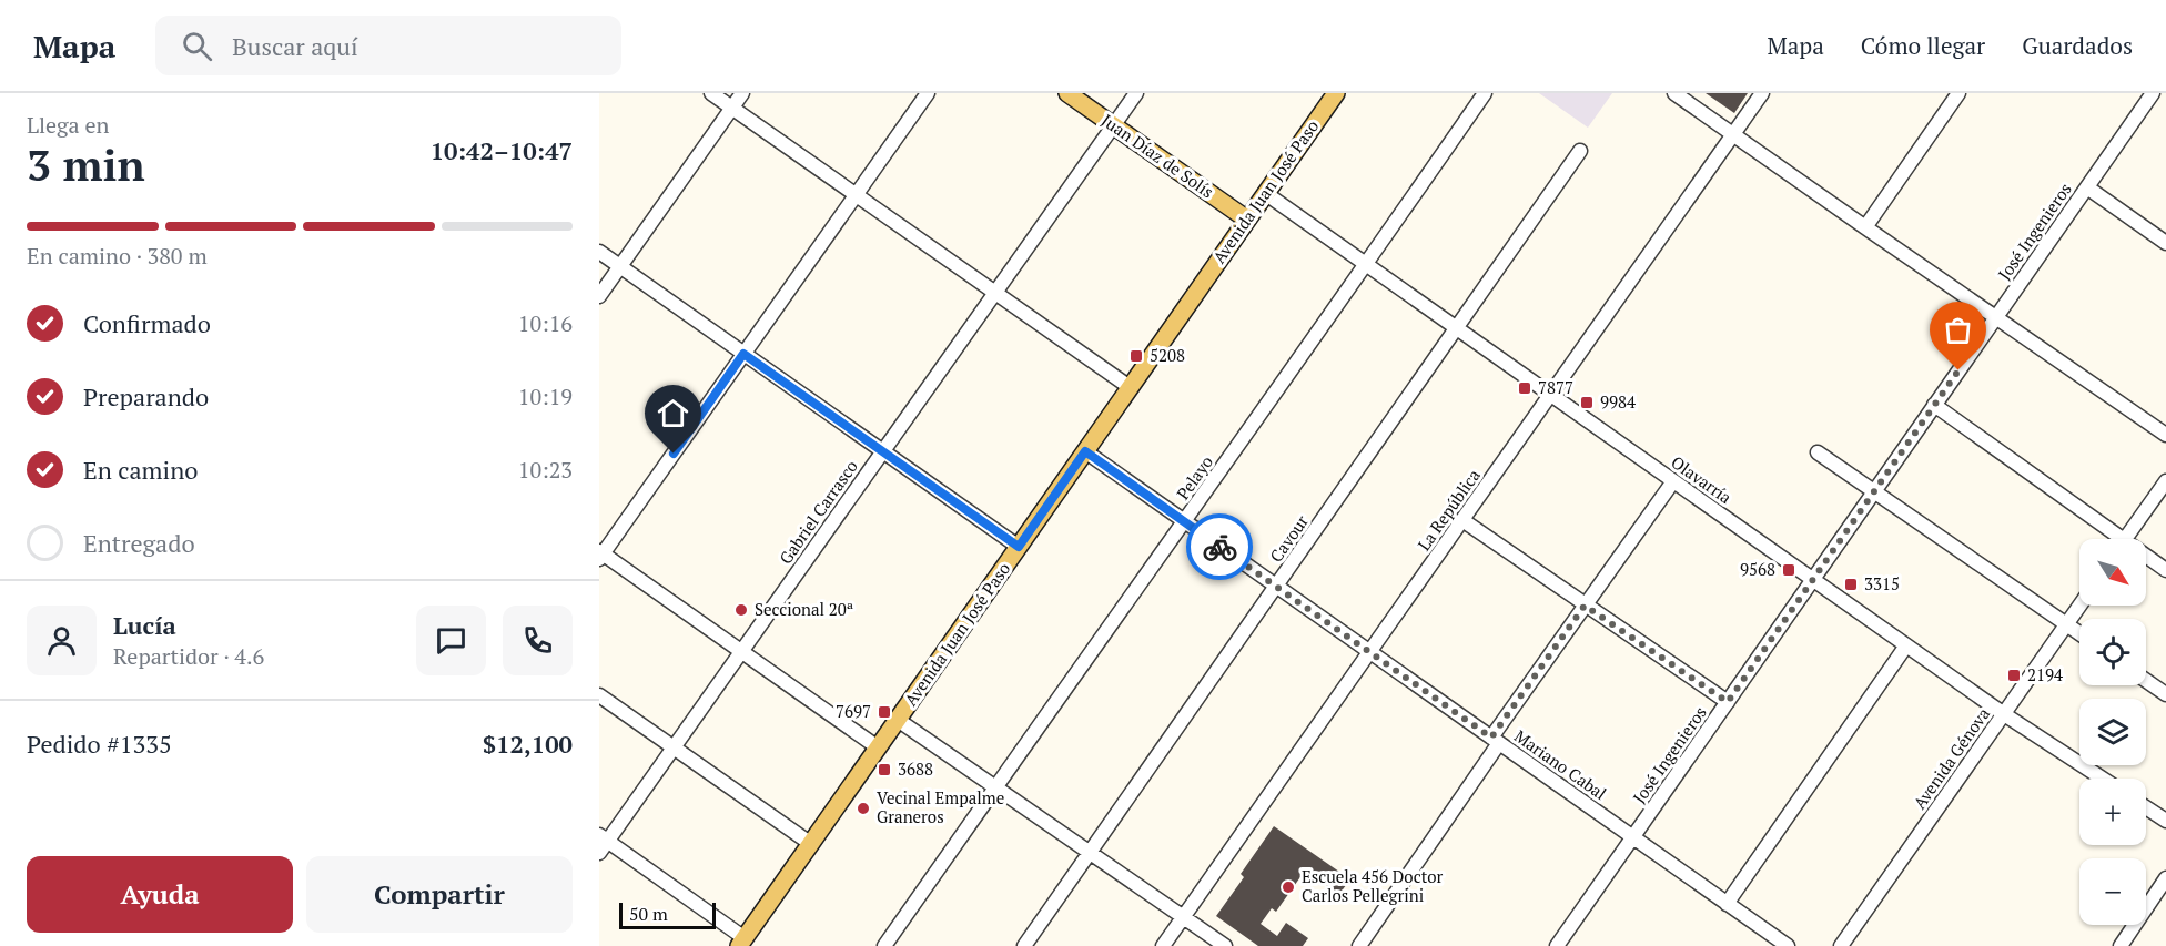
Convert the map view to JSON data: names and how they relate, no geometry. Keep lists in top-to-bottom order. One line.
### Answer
{"streets":{"main road":["Juan Díaz de Solís","Avenida Juan José Paso"],"street":["José Ingenieros","Pelayo","Olavarría","La República","Gabriel Carrasco","Cavour","Avenida Génova","Mariano Cabal"]},"crossings":[["Juan Díaz de Solís","Avenida Juan José Paso"],["Juan Díaz de Solís","Gabriel Carrasco"],["Avenida Juan José Paso","Olavarría"],["Avenida Juan José Paso","Mariano Cabal"],["José Ingenieros","Olavarría"],["José Ingenieros","Mariano Cabal"],["Pelayo","Olavarría"],["Pelayo","Mariano Cabal"],["Olavarría","La República"],["Olavarría","Cavour"],["Olavarría","Avenida Génova"],["La República","Mariano Cabal"],["Cavour","Mariano Cabal"]],"places":{"transit":["5208","7877","9984","9568","3315","2194","7697","3688"],"other":["Seccional 20ª","Vecinal Empalme Graneros","Escuela 456 Doctor Carlos Pellegrini"]},"scale_bar":"50 m","north":"bottom right","page":{"header":"Mapa","search":"Buscar aquí","nav":["Mapa","Cómo llegar","Guardados"],"heading":["3 min","Llega en","10:42–10:47"],"panel":["Lucía","Repartidor · 4.6","Pedido #1335","$12,100"],"bar":"En camino · 380 m","list":[["Confirmado","10:16"],["Preparando","10:19"],["En camino","10:23"],"Entregado"],"map_buttons":["+","−"],"buttons":["Ayuda","Compartir"],"scale":"50 m"}}
